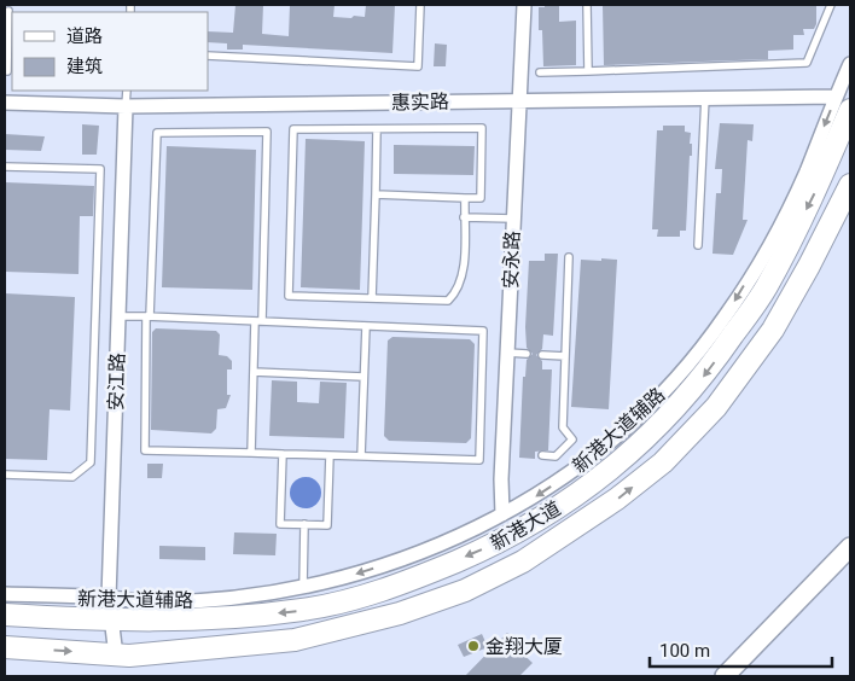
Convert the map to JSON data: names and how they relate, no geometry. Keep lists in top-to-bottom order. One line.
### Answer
{"streets":{"main road":["新港大道"],"street":["惠实路","安永路","安江路","新港大道辅路"]},"crossings":[["惠实路","安永路"],["惠实路","安江路"],["惠实路","新港大道辅路"],["惠实路","新港大道"],["安永路","新港大道辅路"],["安江路","新港大道辅路"],["安江路","新港大道"],["新港大道辅路","新港大道"]],"one_way":["新港大道辅路"],"places":["金翔大厦"],"legend":["道路","建筑"],"scale_bar":"100 m"}
